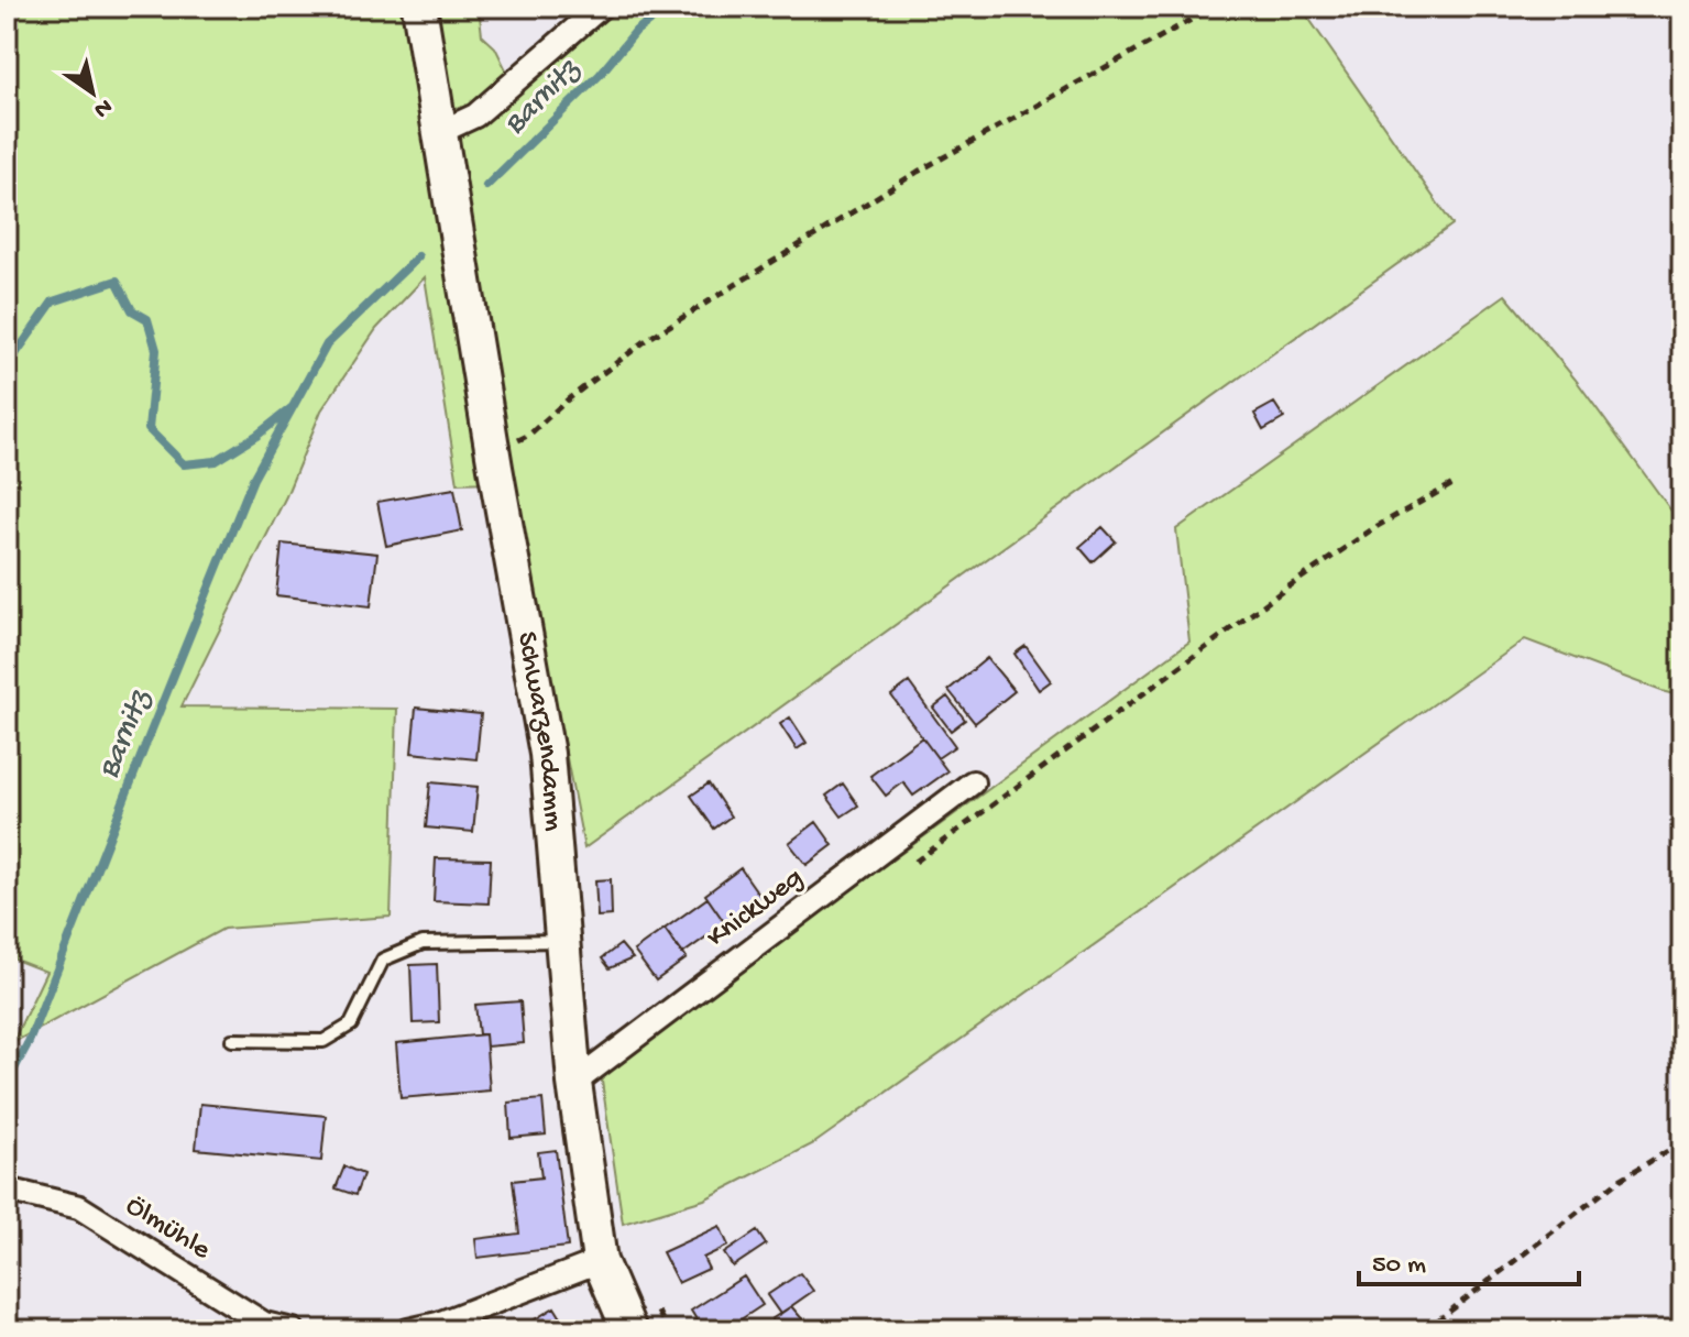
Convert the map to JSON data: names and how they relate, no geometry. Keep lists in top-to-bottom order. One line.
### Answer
{"streets":{"main road":["Schwarzendamm"],"street":["Knickweg","Ölmühle"]},"crossings":[["Schwarzendamm","Knickweg"]],"water":["Barnitz"],"scale_bar":"50 m","north":"bottom right"}
